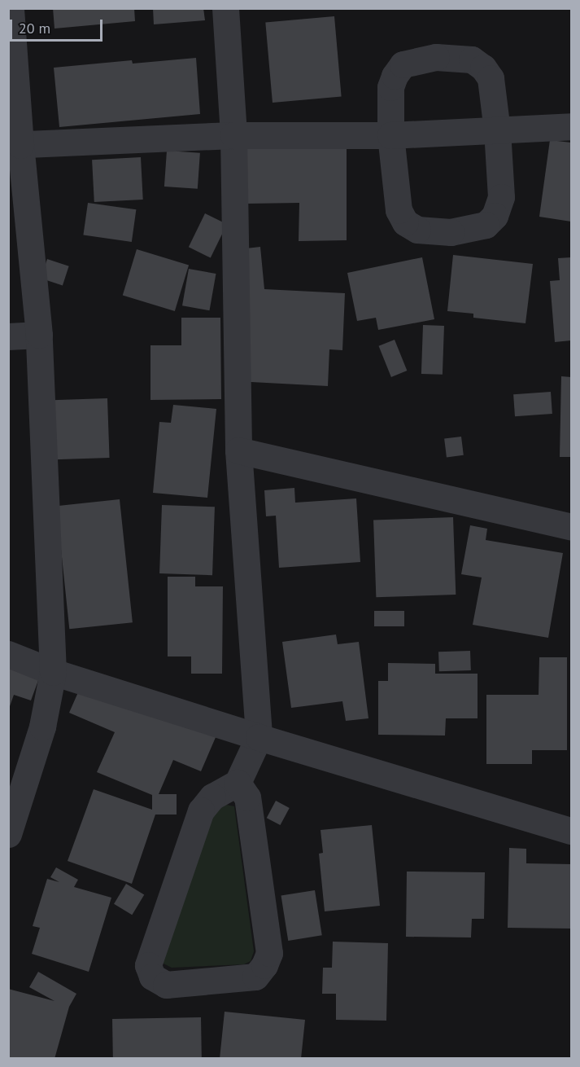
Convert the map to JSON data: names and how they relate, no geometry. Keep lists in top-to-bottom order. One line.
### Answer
{"scale_bar":"20 m"}
